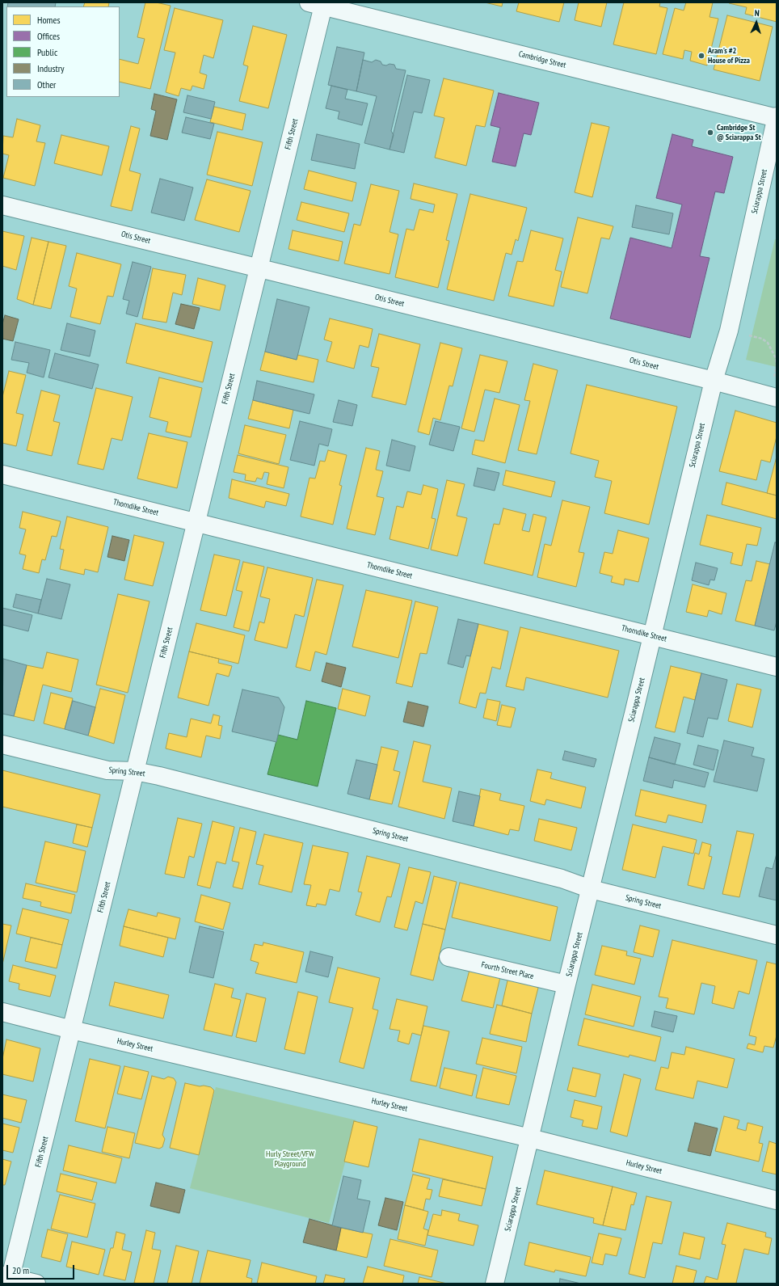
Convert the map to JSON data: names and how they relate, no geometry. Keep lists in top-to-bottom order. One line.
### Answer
{"streets":{"street":["Cambridge Street","Fifth Street","Sciarappa Street","Otis Street","Thorndike Street","Spring Street","Fourth Street Place","Hurley Street"]},"crossings":[["Cambridge Street","Fifth Street"],["Cambridge Street","Sciarappa Street"],["Fifth Street","Otis Street"],["Fifth Street","Thorndike Street"],["Fifth Street","Spring Street"],["Fifth Street","Hurley Street"],["Sciarappa Street","Otis Street"],["Sciarappa Street","Thorndike Street"],["Sciarappa Street","Spring Street"],["Sciarappa Street","Fourth Street Place"],["Sciarappa Street","Hurley Street"]],"parks":["Hurly Street/VFW Playground"],"places":["Aram's #2 House of Pizza","Cambridge St @ Sciarappa St"],"legend":["Homes","Offices","Public","Industry","Other"],"scale_bar":"20 m","north":"top"}
